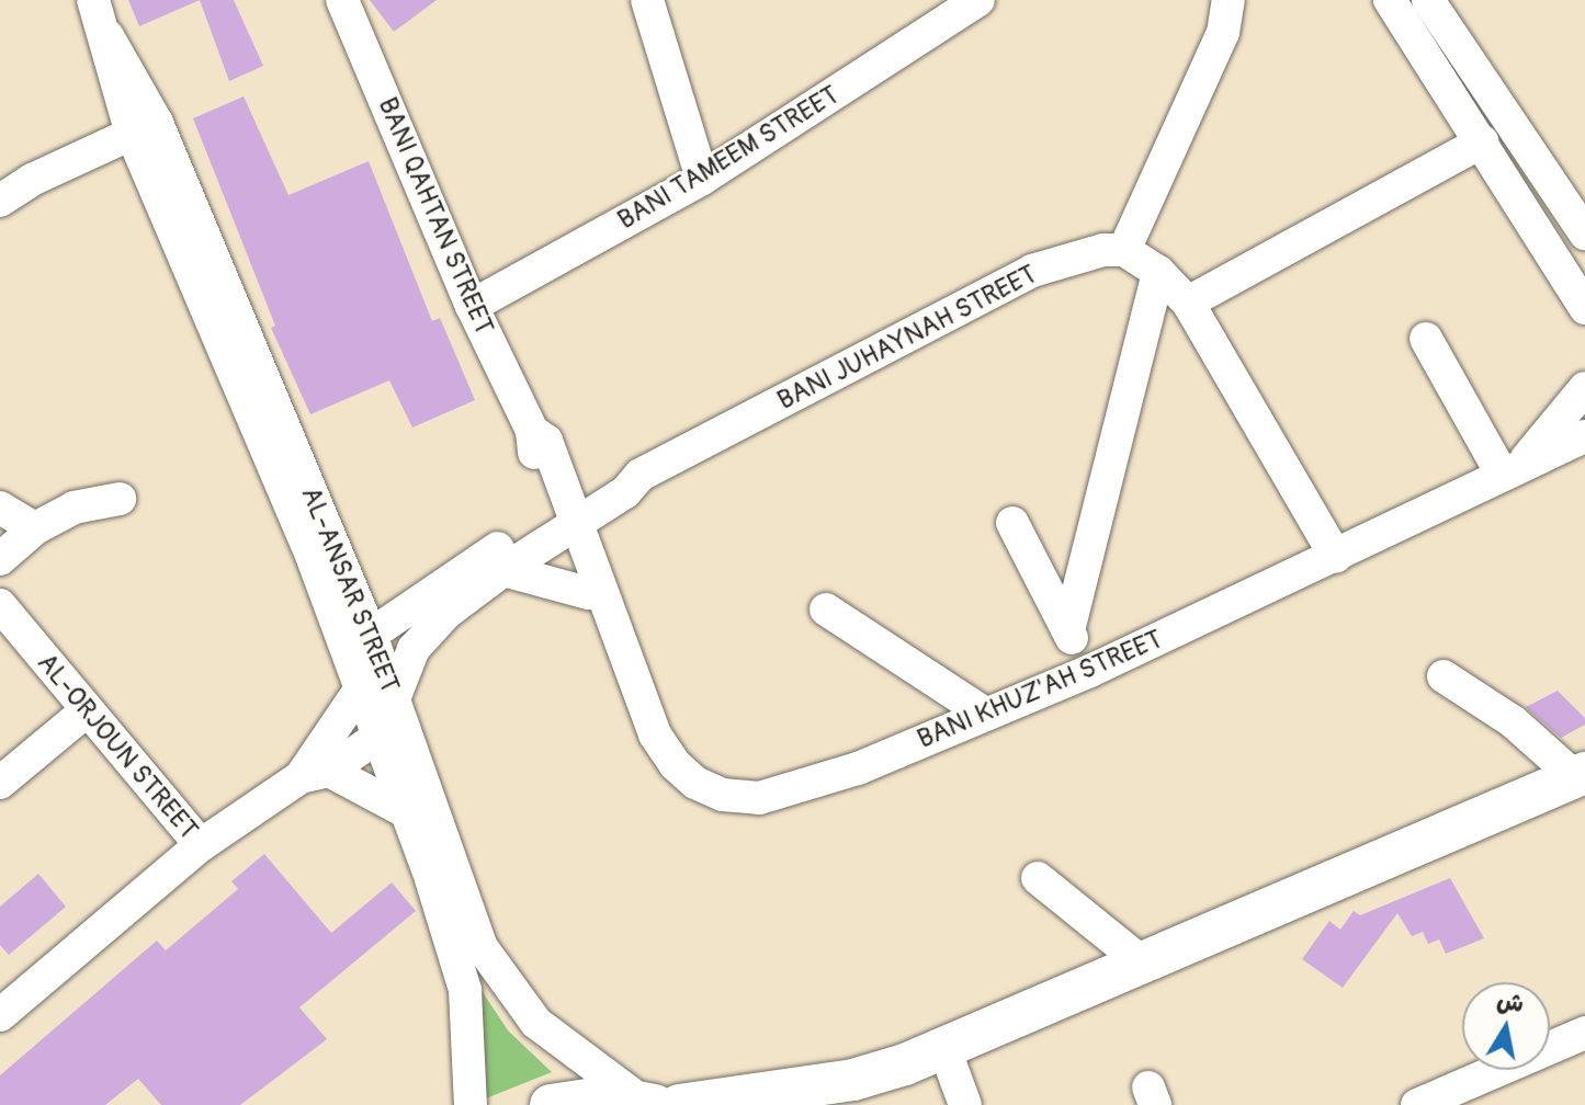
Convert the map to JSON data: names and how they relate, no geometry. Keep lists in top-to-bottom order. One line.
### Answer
{"streets":{"street":["BANI TAMEEM STREET","BANI QAHTAN STREET","BANI JUHAYNAH STREET","AL-ANSAR STREET","BANI KHUZ'AH STREET","AL-ORJOUN STREET"]},"crossings":[["BANI TAMEEM STREET","BANI QAHTAN STREET"],["BANI QAHTAN STREET","BANI JUHAYNAH STREET"],["BANI QAHTAN STREET","BANI KHUZ'AH STREET"],["BANI JUHAYNAH STREET","AL-ANSAR STREET"],["BANI JUHAYNAH STREET","BANI KHUZ'AH STREET"]],"north":"top"}
